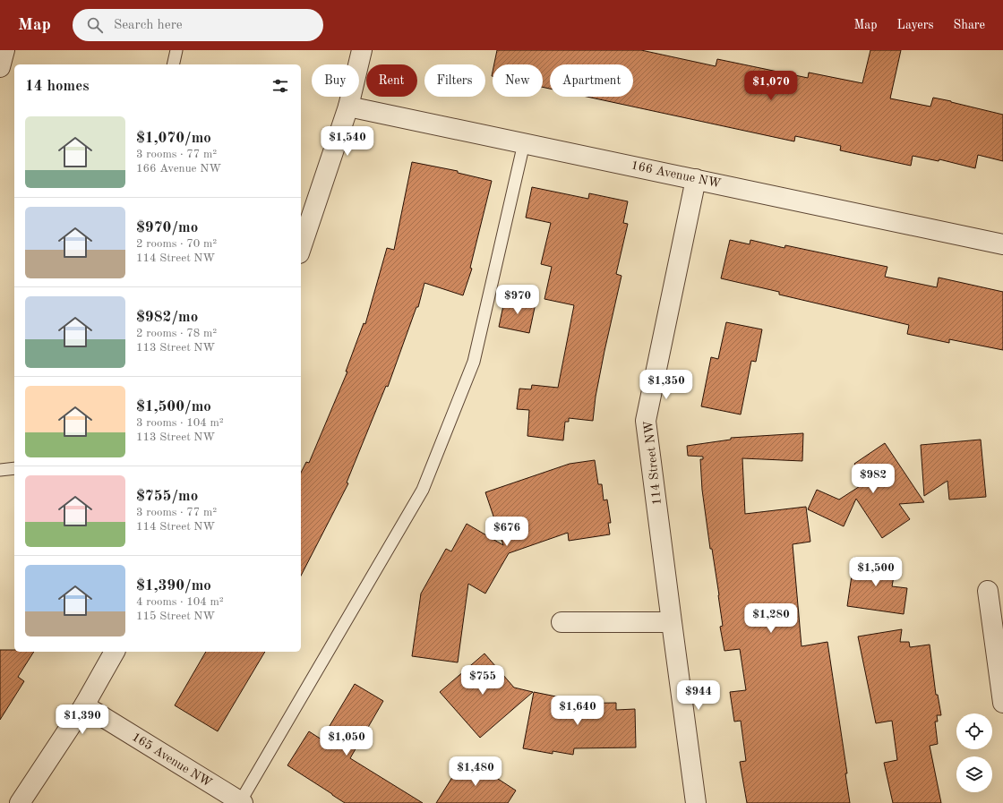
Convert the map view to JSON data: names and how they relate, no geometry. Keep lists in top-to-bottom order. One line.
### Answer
{"streets":{"street":["166 Avenue NW","114 Street NW","165 Avenue NW"]},"crossings":[["166 Avenue NW","114 Street NW"]],"page":{"header":"Map","search":"Search here","nav":["Map","Layers","Share"],"chip":["Buy","Rent","Filters","New","Apartment"],"heading":"14 homes","price":["$1,070","$1,540","$970","$1,350","$982","$676","$1,500","$1,280","$755","$944","$1,640","$1,390","$1,050","$1,480"],"list":[{"name":"$1,070/mo","note":"3 rooms · 77 m² · 166 Avenue NW"},{"name":"$970/mo","note":"2 rooms · 70 m² · 114 Street NW"},{"name":"$982/mo","note":"2 rooms · 78 m² · 113 Street NW"},{"name":"$1,500/mo","note":"3 rooms · 104 m² · 113 Street NW"},{"name":"$755/mo","note":"3 rooms · 77 m² · 114 Street NW"},{"name":"$1,390/mo","note":"4 rooms · 104 m² · 115 Street NW"}]}}
